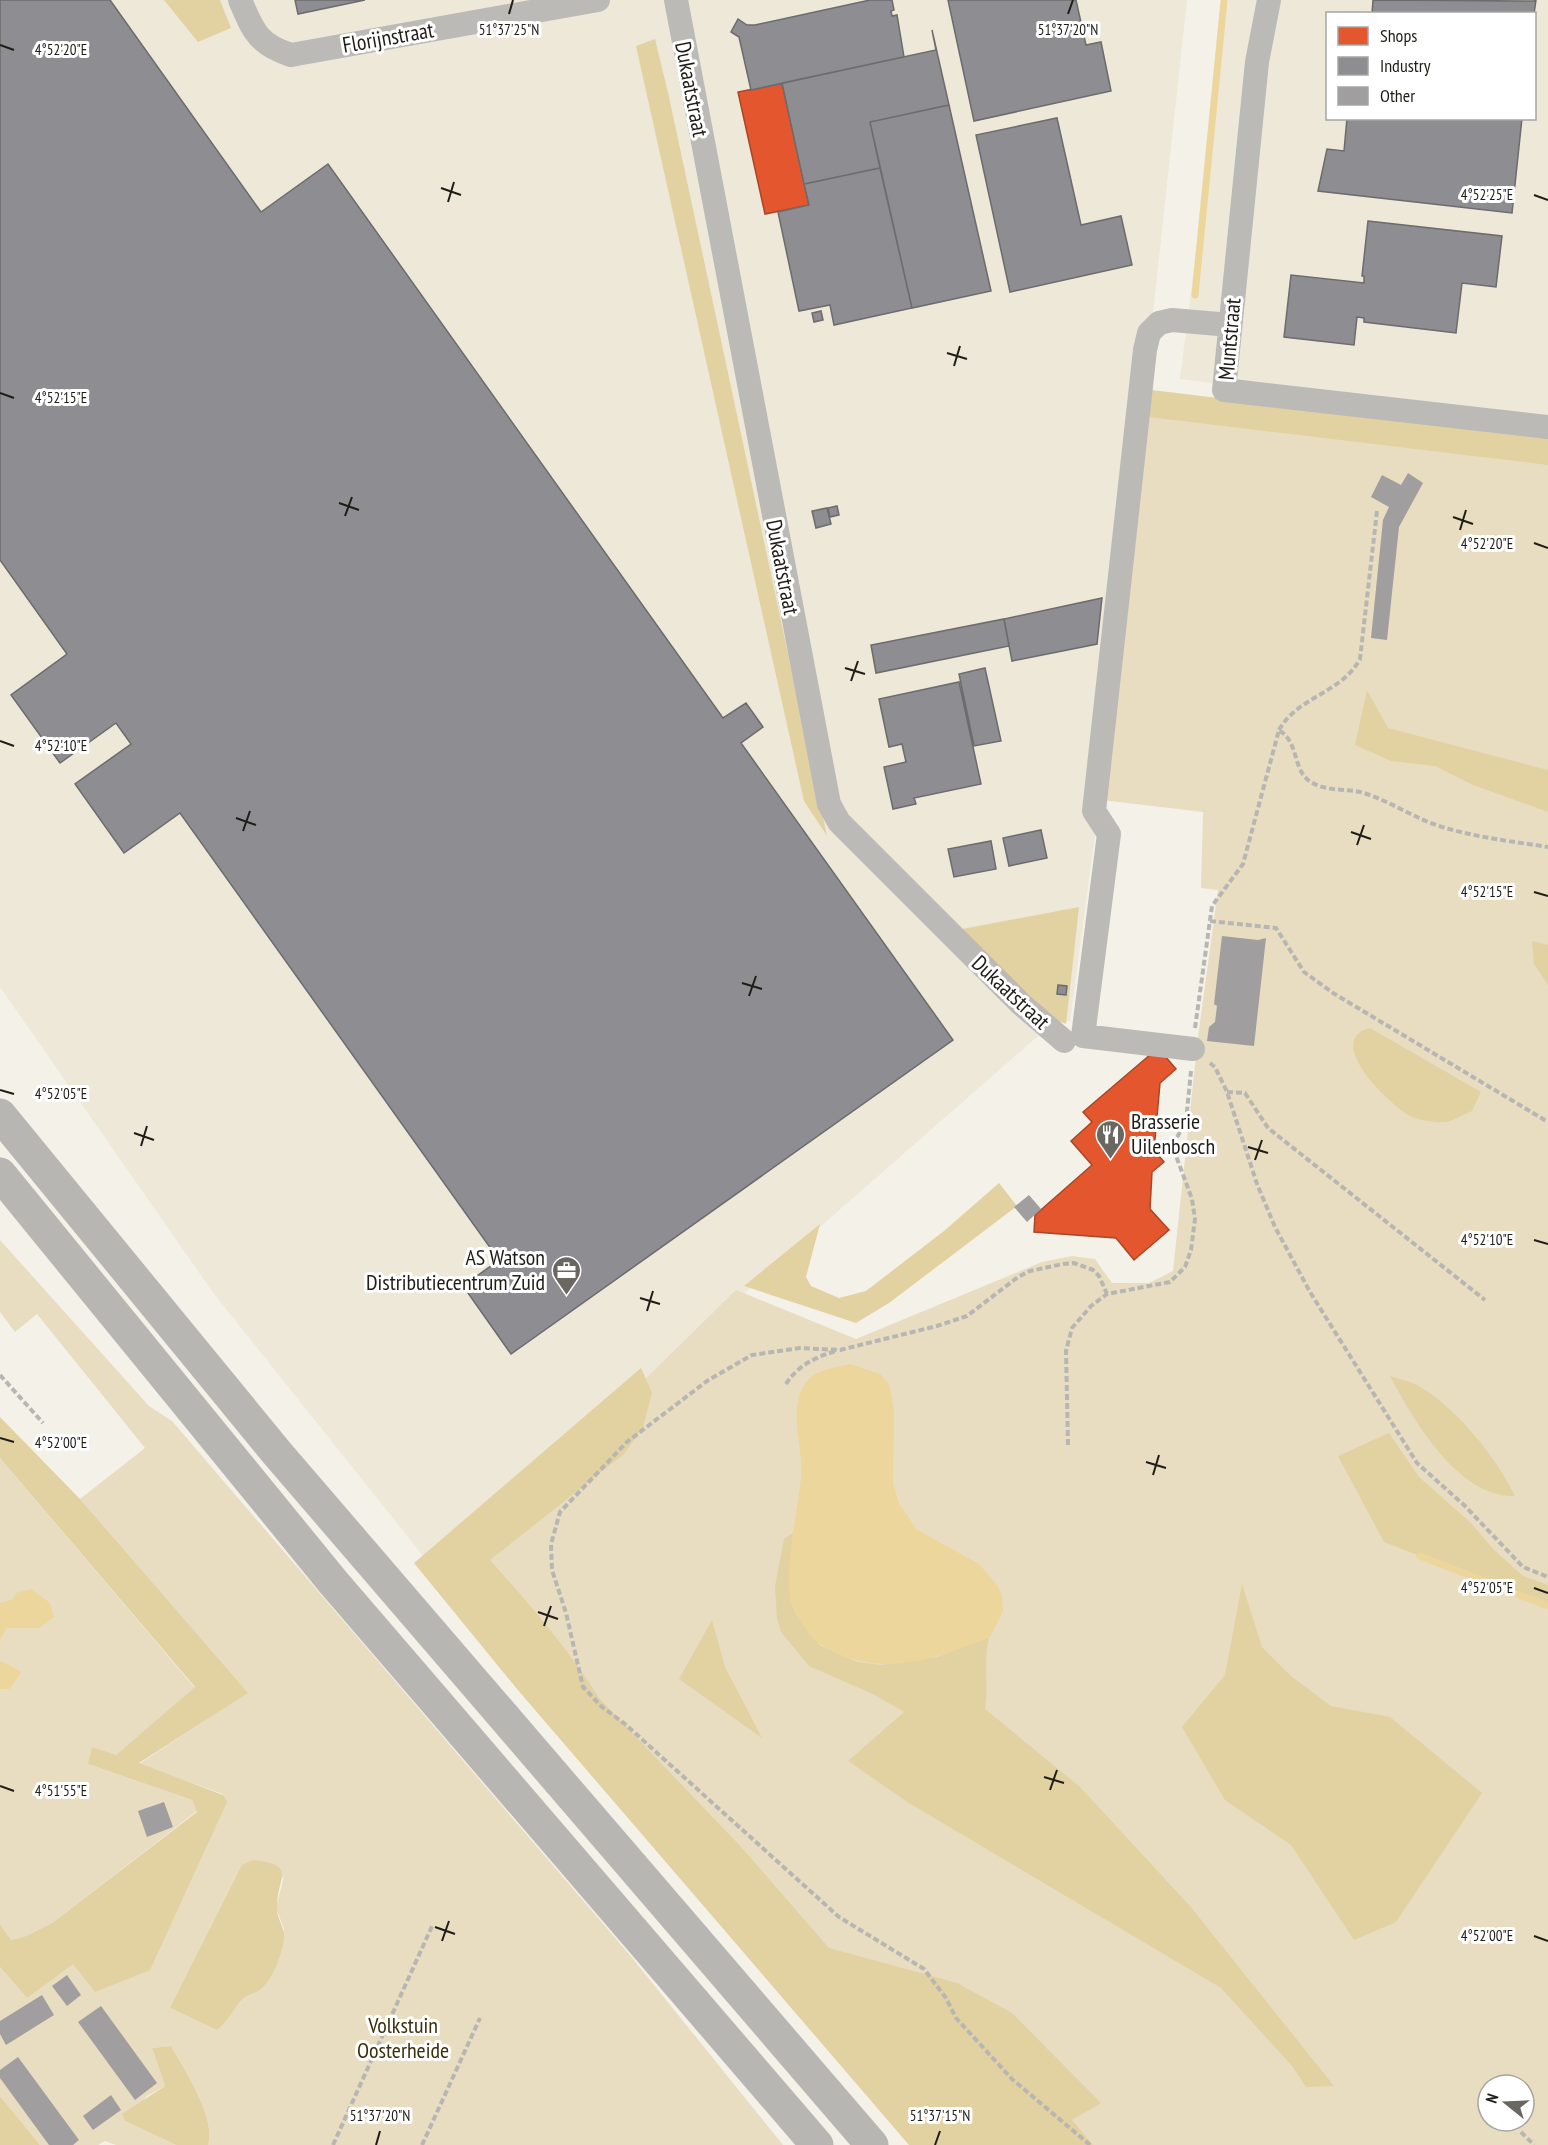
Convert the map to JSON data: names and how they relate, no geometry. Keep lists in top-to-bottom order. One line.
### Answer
{"streets":{"street":["Florijnstraat","Dukaatstraat","Muntstraat"]},"parks":["Volkstuin Oosterheide"],"places":{"restaurant":["Brasserie Uilenbosch"],"office":["AS Watson Distributiecentrum Zuid"]},"legend":["Shops","Industry","Other"],"north":"left","coordinates":["51°37'25\"N","51°37'20\"N","4°52'20\"E","4°52'25\"E","4°52'15\"E","4°52'10\"E","4°52'05\"E","4°52'00\"E","4°51'55\"E","51°37'15\"N"]}
